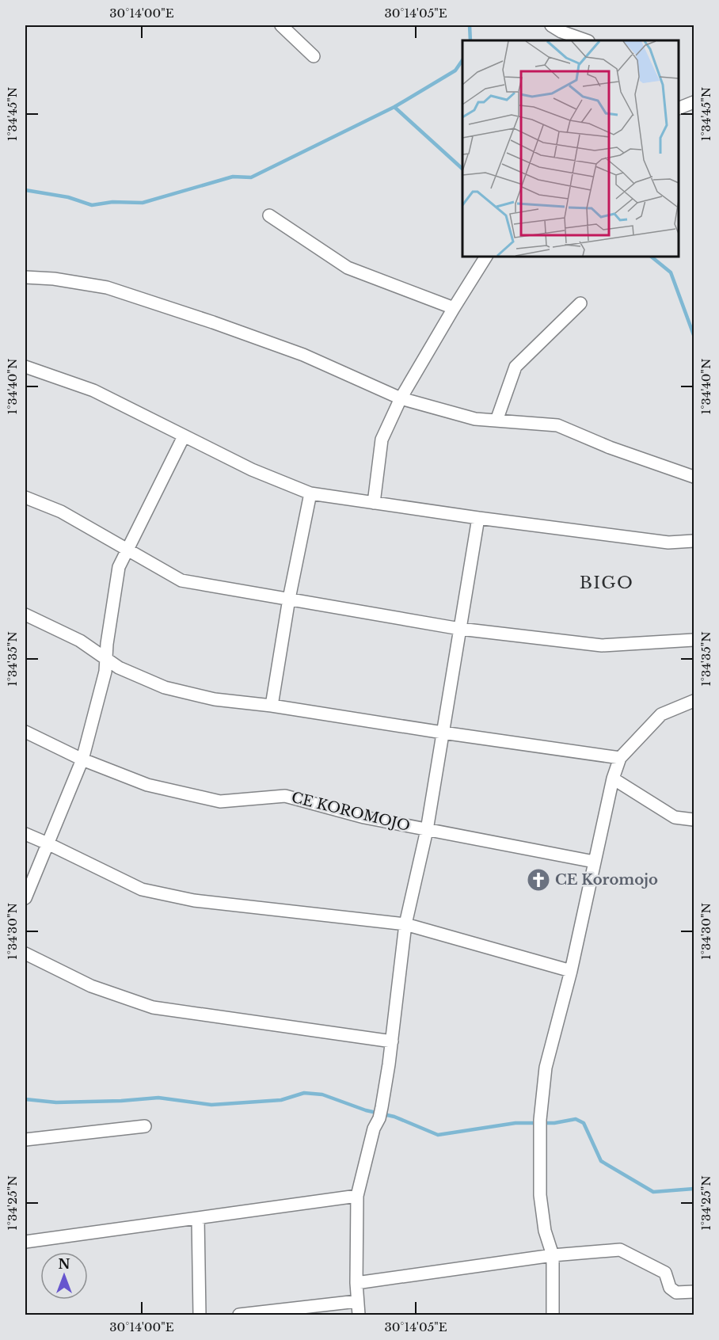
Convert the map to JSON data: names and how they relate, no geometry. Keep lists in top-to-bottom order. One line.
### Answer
{"streets":{"street":["CE KOROMOJO"]},"districts":["BIGO"],"places":{"church":["CE Koromojo"]},"north":"top","coordinates":["30°14'00\"E","30°14'05\"E","1°34'45\"N","1°34'40\"N","1°34'35\"N","1°34'30\"N","1°34'25\"N"]}
